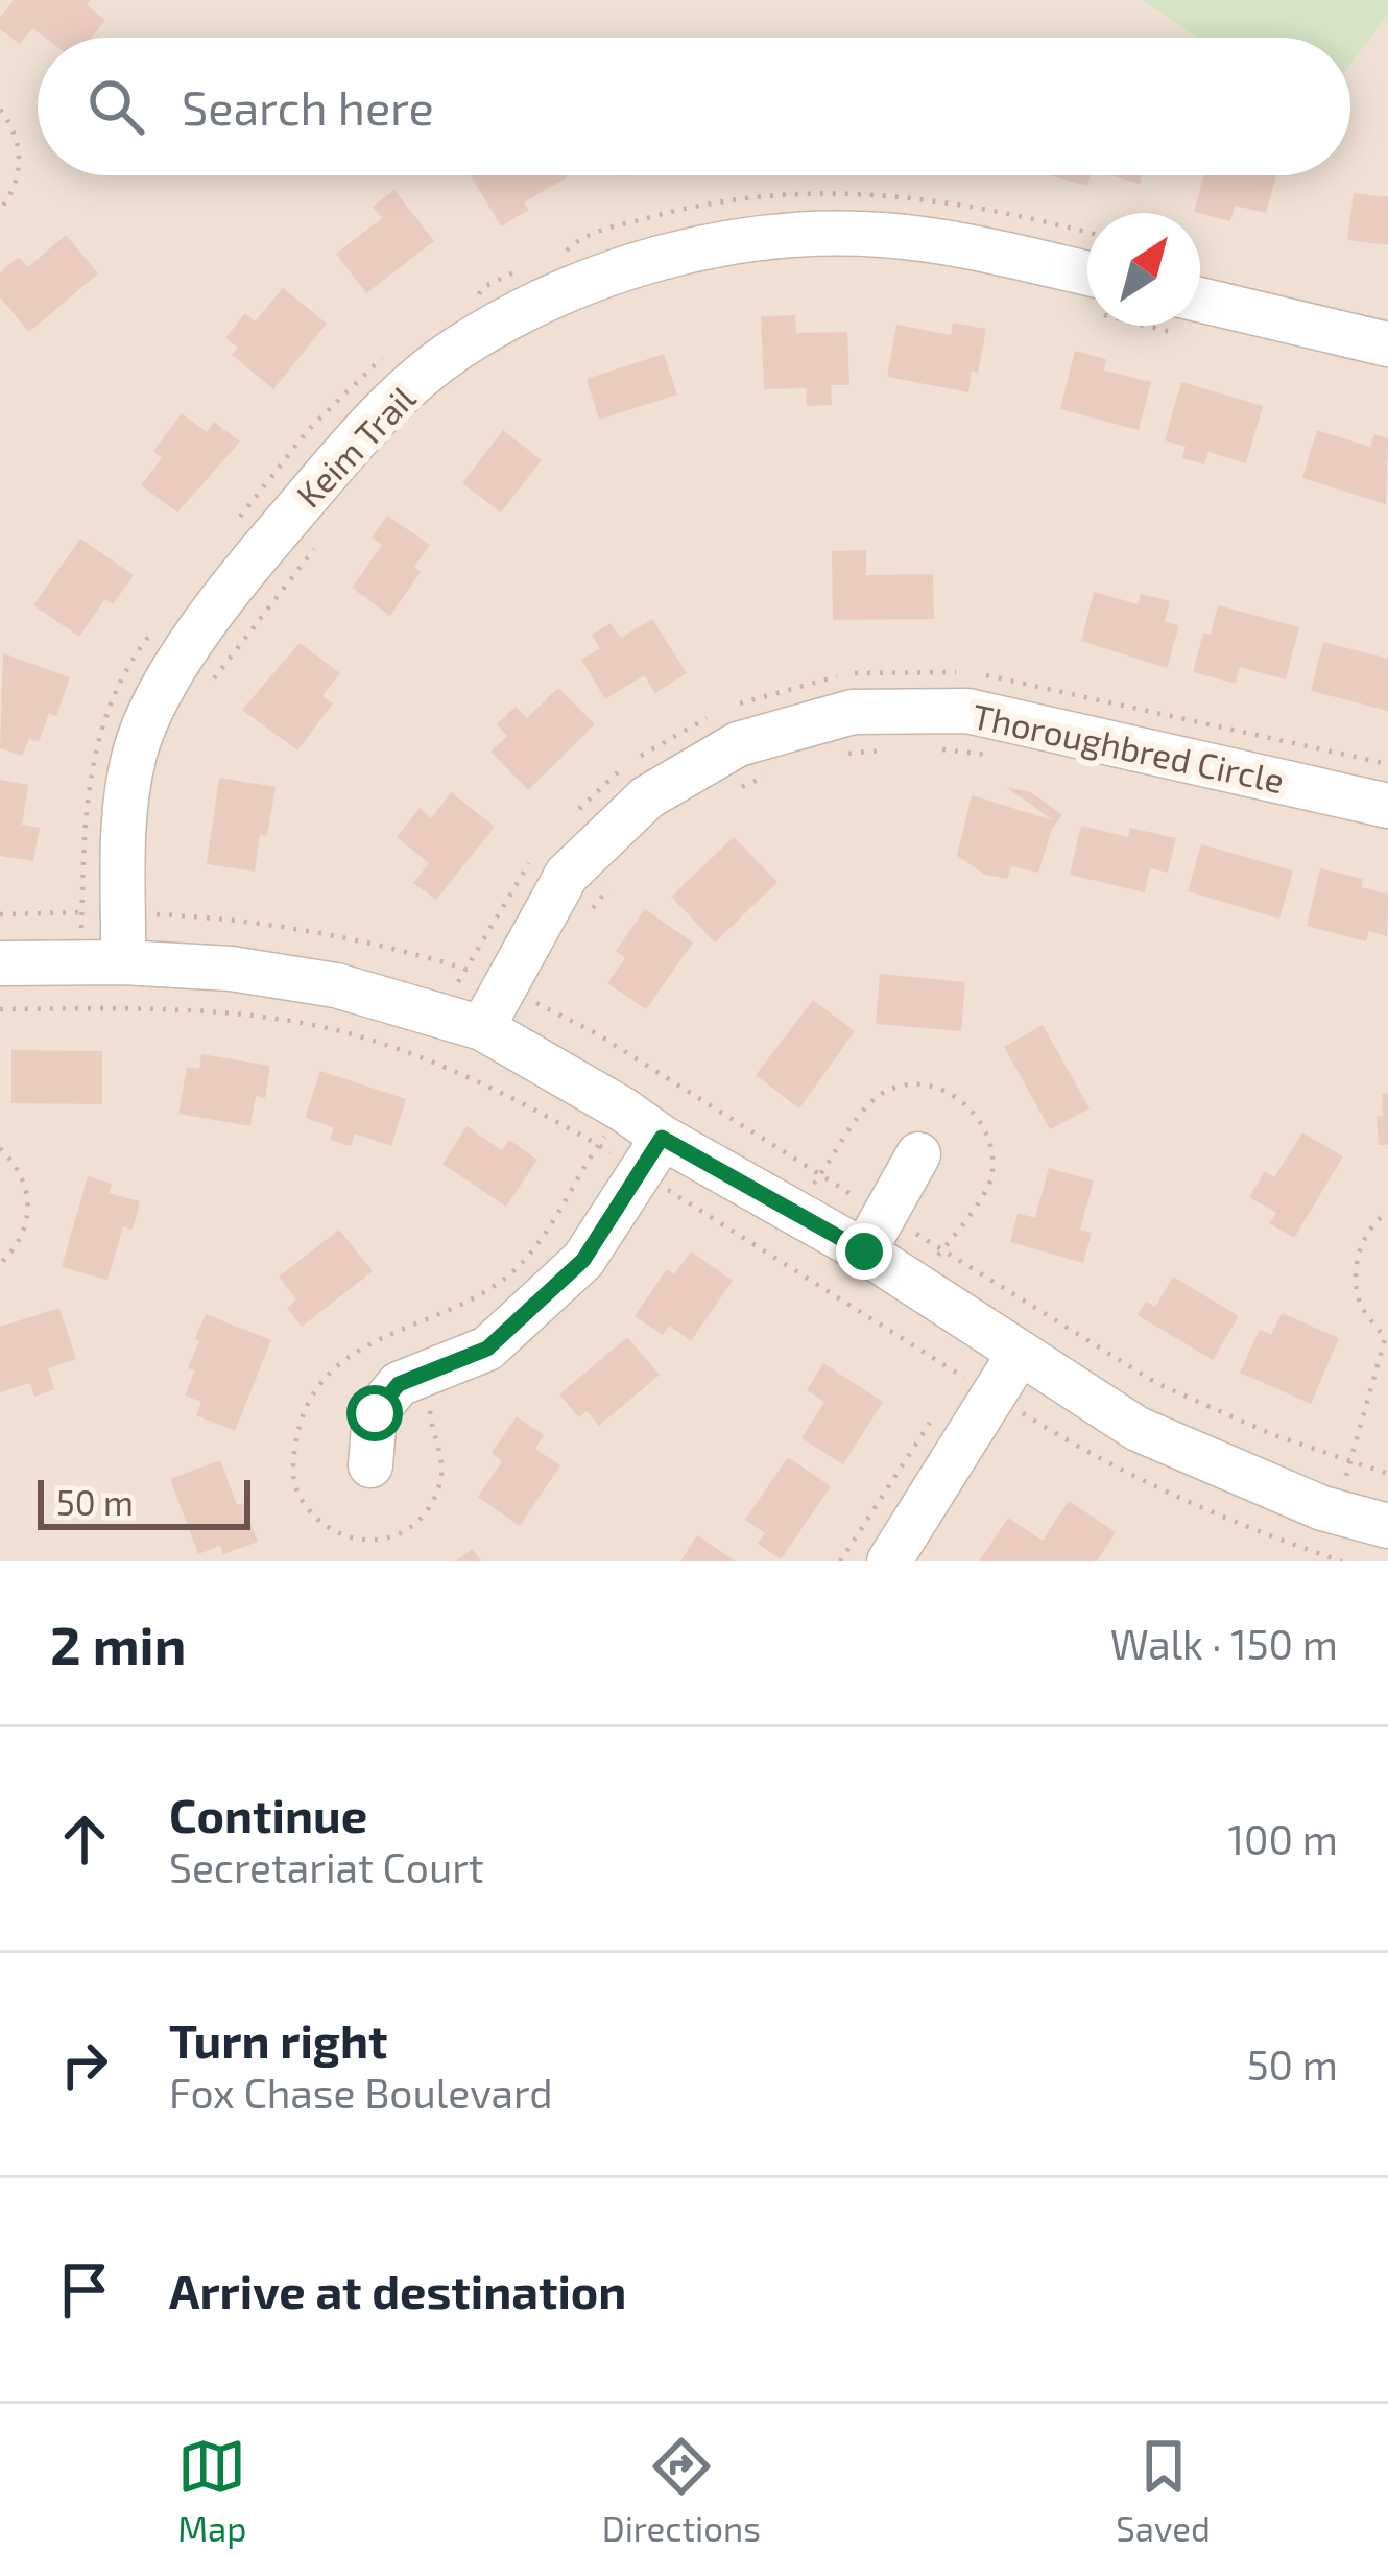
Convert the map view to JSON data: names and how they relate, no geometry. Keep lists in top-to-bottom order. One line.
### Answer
{"streets":{"street":["Keim Trail","Thoroughbred Circle"]},"scale_bar":"50 m","north":"top right","page":{"search":"Search here","scale":"50 m","heading":["2 min","Walk · 150 m"],"list":[["Continue","Secretariat Court","100 m"],["Turn right","Fox Chase Boulevard","50 m"],"Arrive at destination"],"nav":["Map","Directions","Saved"]}}
